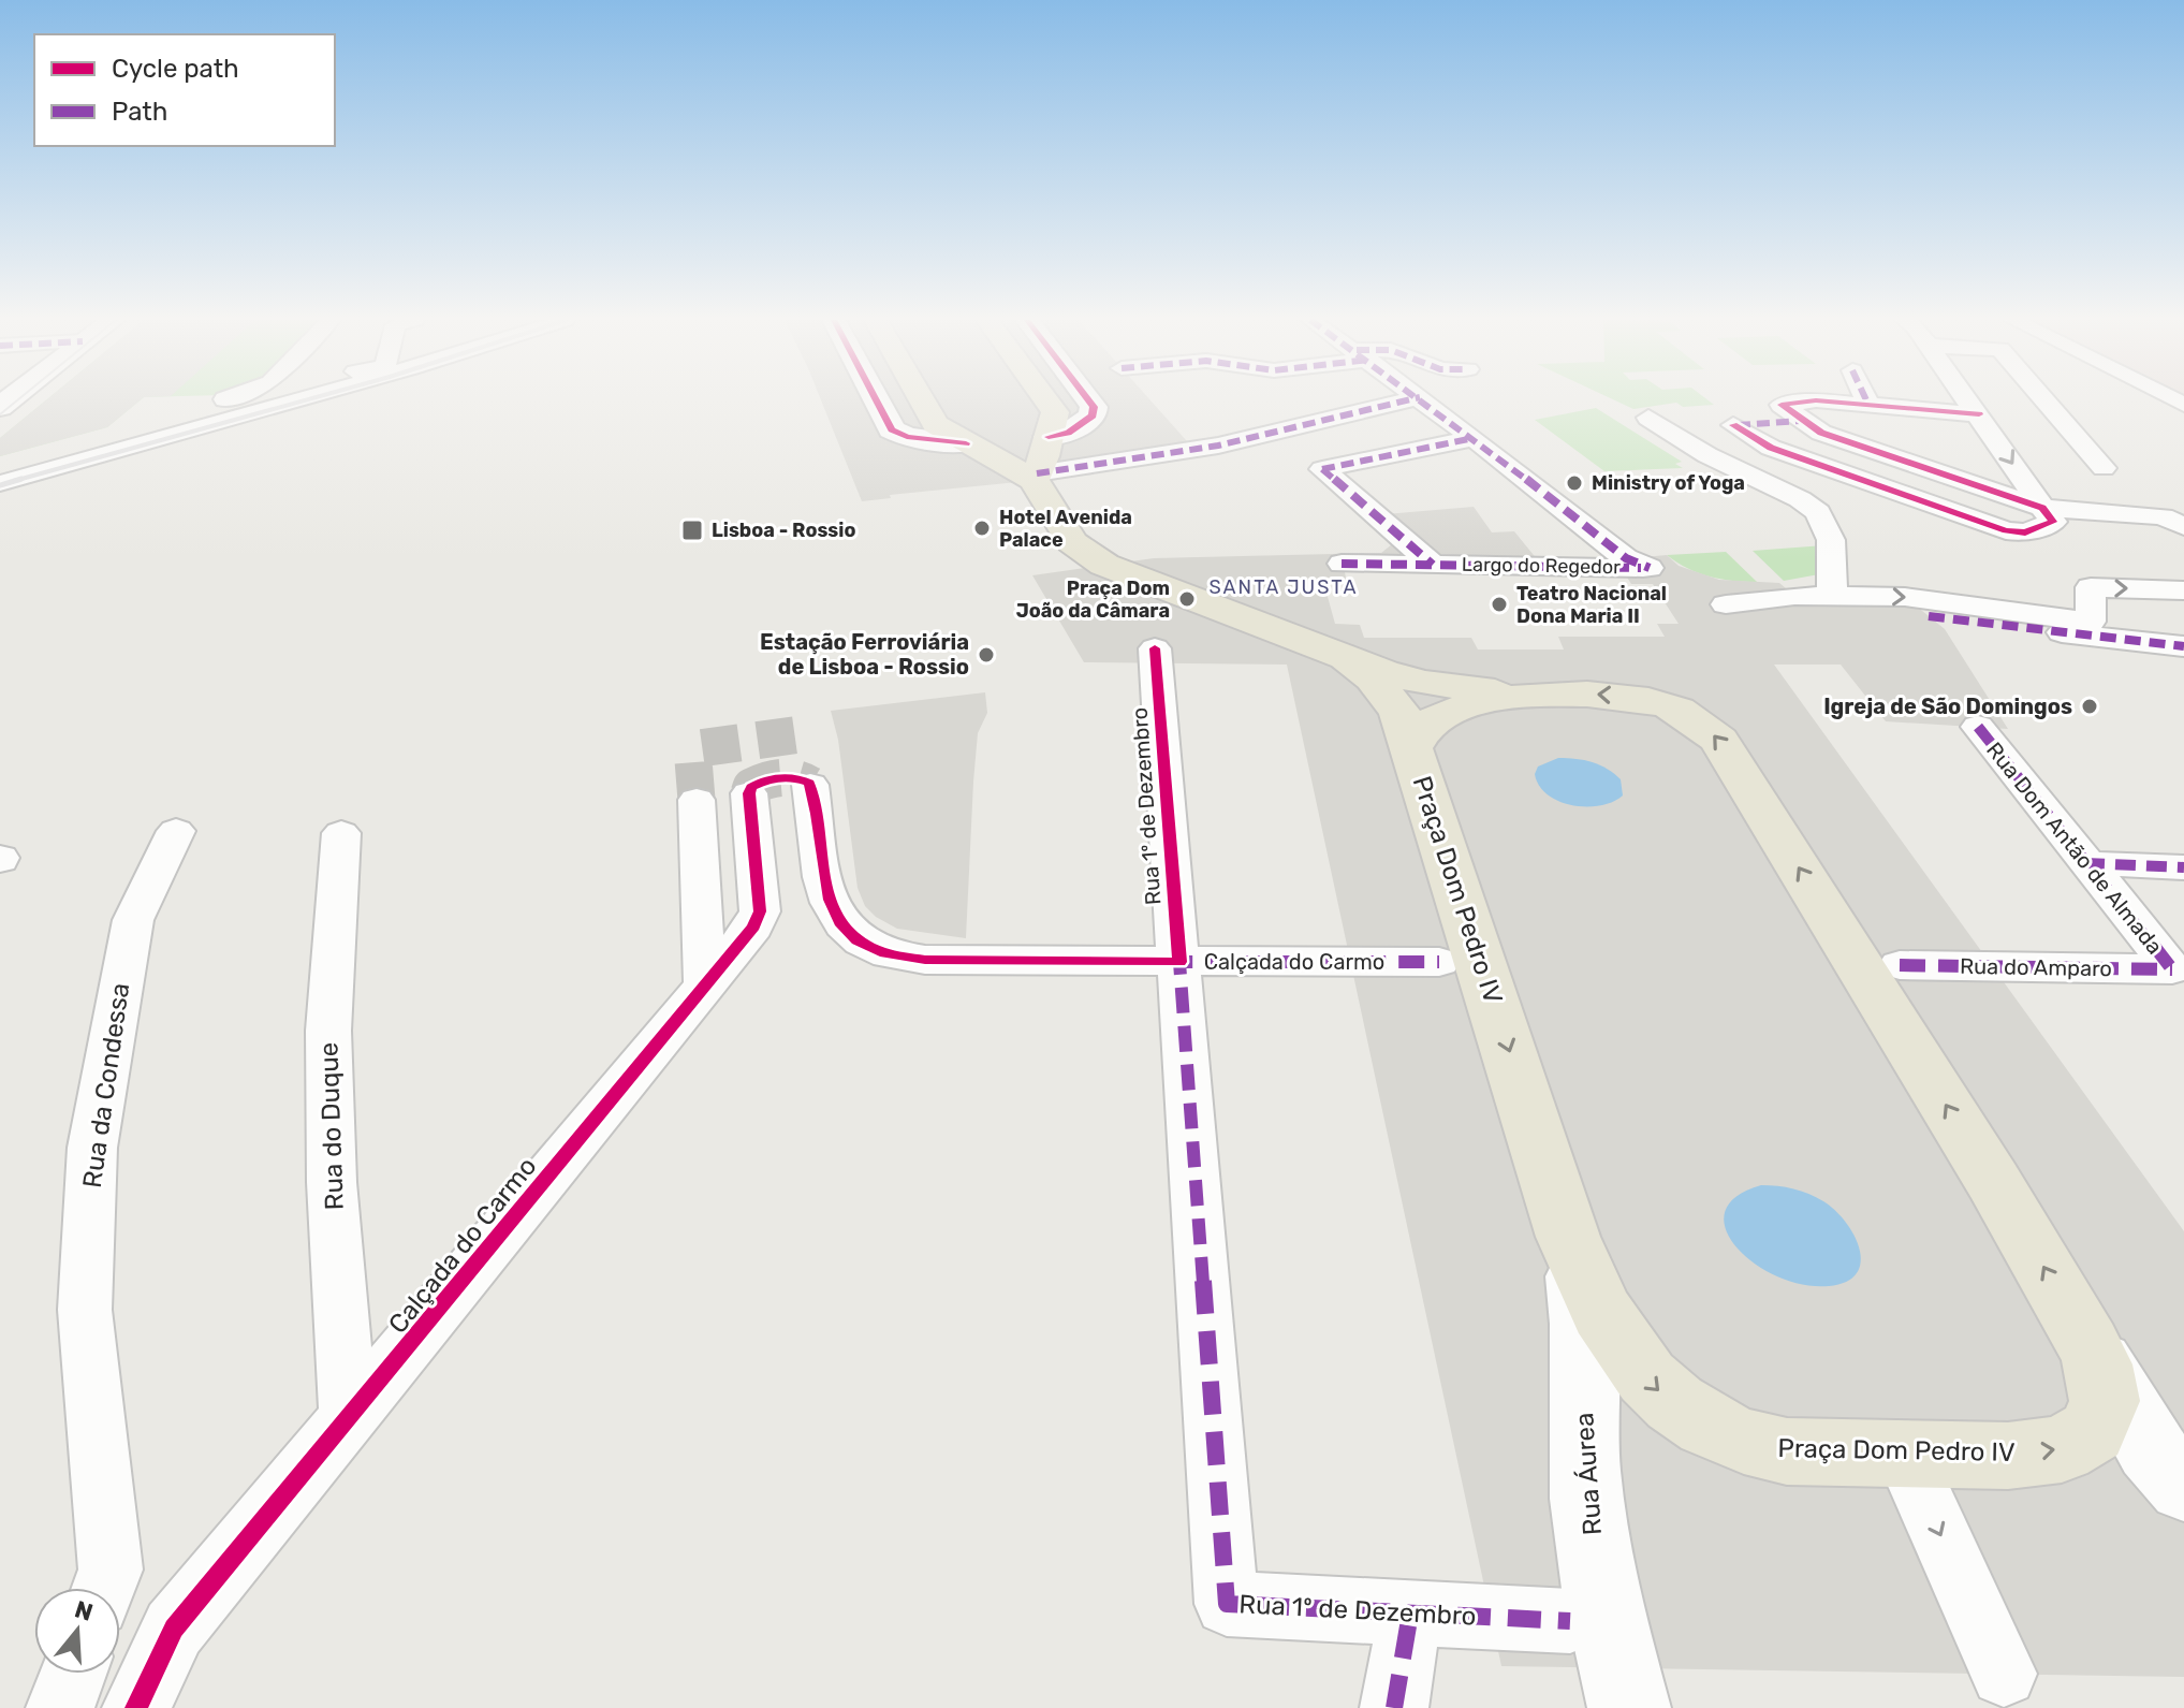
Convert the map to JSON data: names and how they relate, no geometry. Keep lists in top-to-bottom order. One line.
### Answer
{"streets":{"main road":["Praça Dom Pedro IV"],"street":["Largo do Regedor","Rua 1º de Dezembro","Rua Dom Antão de Almada","Calçada do Carmo","Rua do Amparo","Rua da Condessa","Rua do Duque","Rua Áurea"]},"crossings":[["Rua 1º de Dezembro","Calçada do Carmo"],["Rua Dom Antão de Almada","Rua do Amparo"],["Praça Dom Pedro IV","Rua Áurea"],["Calçada do Carmo","Rua do Duque"]],"districts":["SANTA JUSTA"],"places":{"other":["Ministry of Yoga","Hotel Avenida Palace","Praça Dom João da Câmara","Teatro Nacional Dona Maria II","Estação Ferroviária de Lisboa - Rossio","Igreja de São Domingos"],"transit":["Lisboa - Rossio"]},"legend":["Cycle path","Path"],"north":"top"}
